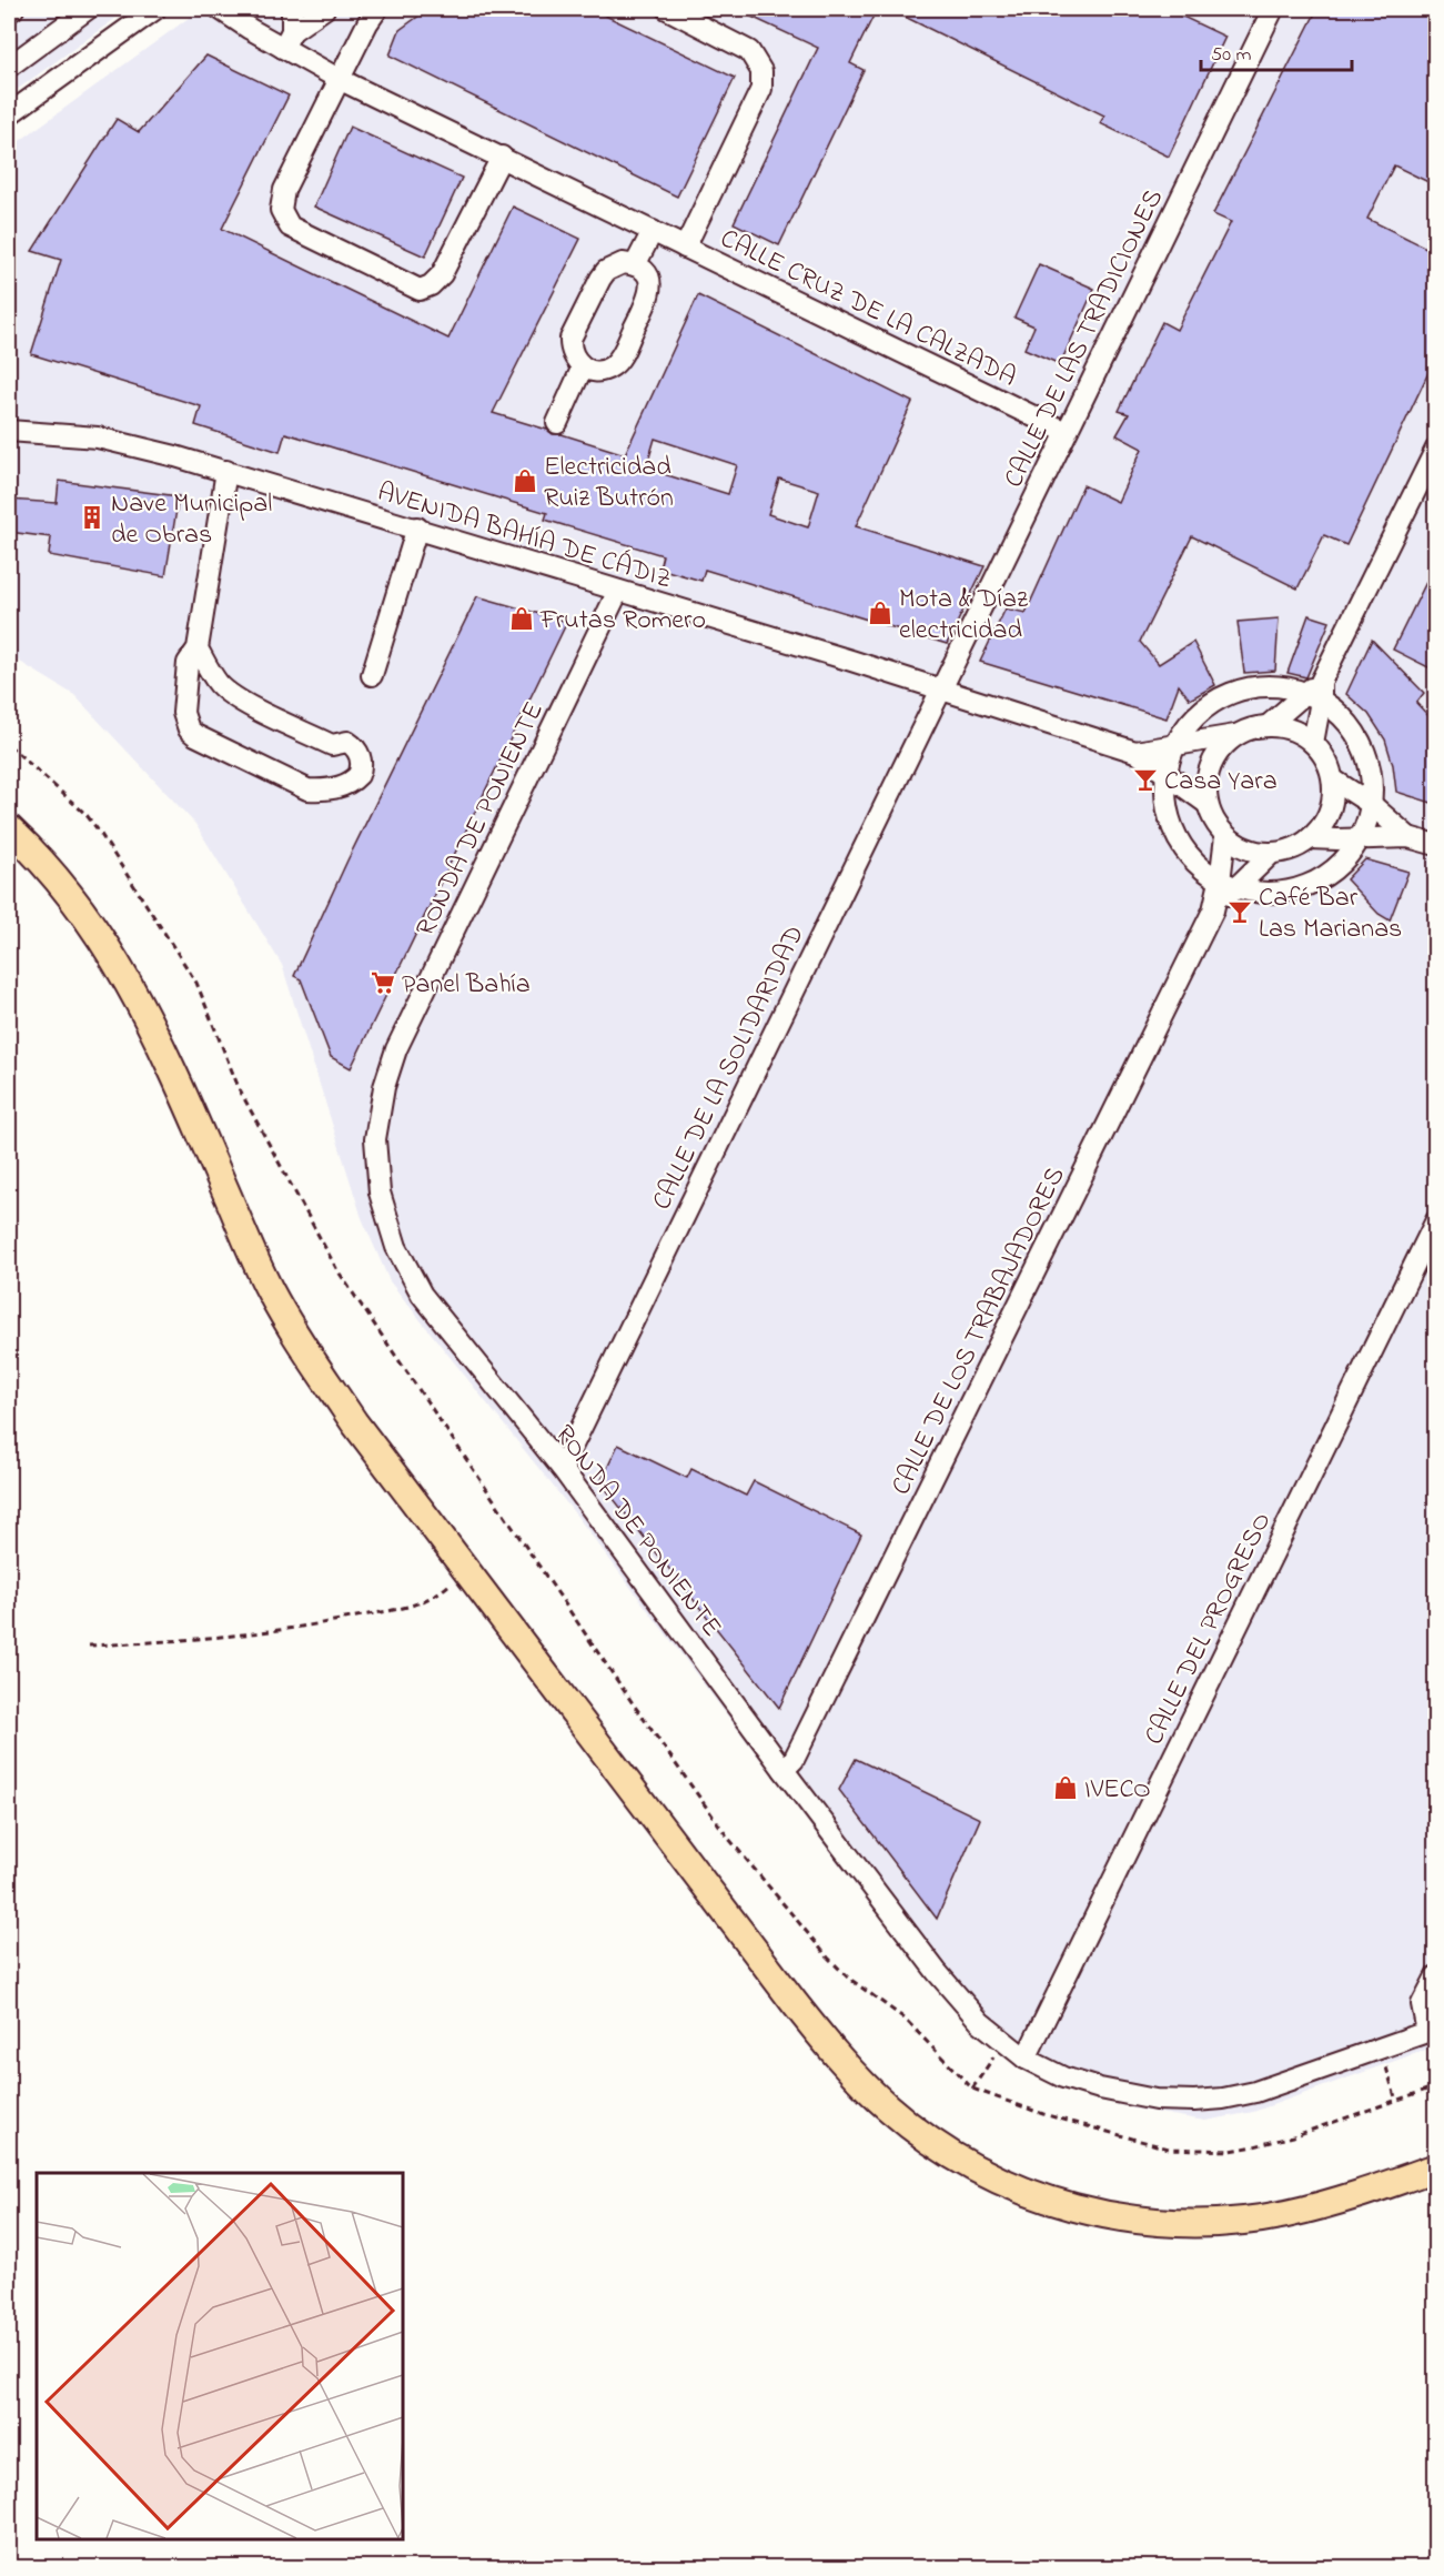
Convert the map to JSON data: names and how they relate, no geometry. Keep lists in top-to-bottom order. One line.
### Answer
{"streets":{"street":["CALLE CRUZ DE LA CALZADA","CALLE DE LAS TRADICIONES","AVENIDA BAHÍA DE CÁDIZ","RONDA DE PONIENTE","CALLE DE LA SOLIDARIDAD","CALLE DE LOS TRABAJADORES","CALLE DEL PROGRESO"]},"crossings":[["CALLE CRUZ DE LA CALZADA","CALLE DE LAS TRADICIONES"],["CALLE DE LAS TRADICIONES","AVENIDA BAHÍA DE CÁDIZ"],["CALLE DE LAS TRADICIONES","CALLE DE LA SOLIDARIDAD"],["AVENIDA BAHÍA DE CÁDIZ","RONDA DE PONIENTE"],["AVENIDA BAHÍA DE CÁDIZ","CALLE DE LA SOLIDARIDAD"],["AVENIDA BAHÍA DE CÁDIZ","CALLE DE LOS TRABAJADORES"],["RONDA DE PONIENTE","CALLE DE LA SOLIDARIDAD"],["RONDA DE PONIENTE","CALLE DE LOS TRABAJADORES"],["RONDA DE PONIENTE","CALLE DEL PROGRESO"]],"places":{"shop":["Electricidad Ruiz Butrón","Mota & Díaz electricidad","Frutas Romero","IVECO"],"building":["Nave Municipal de Obras"],"bar":["Casa Yara","Café Bar Las Marianas"],"supermarket":["Panel Bahía"]},"scale_bar":"50 m"}
